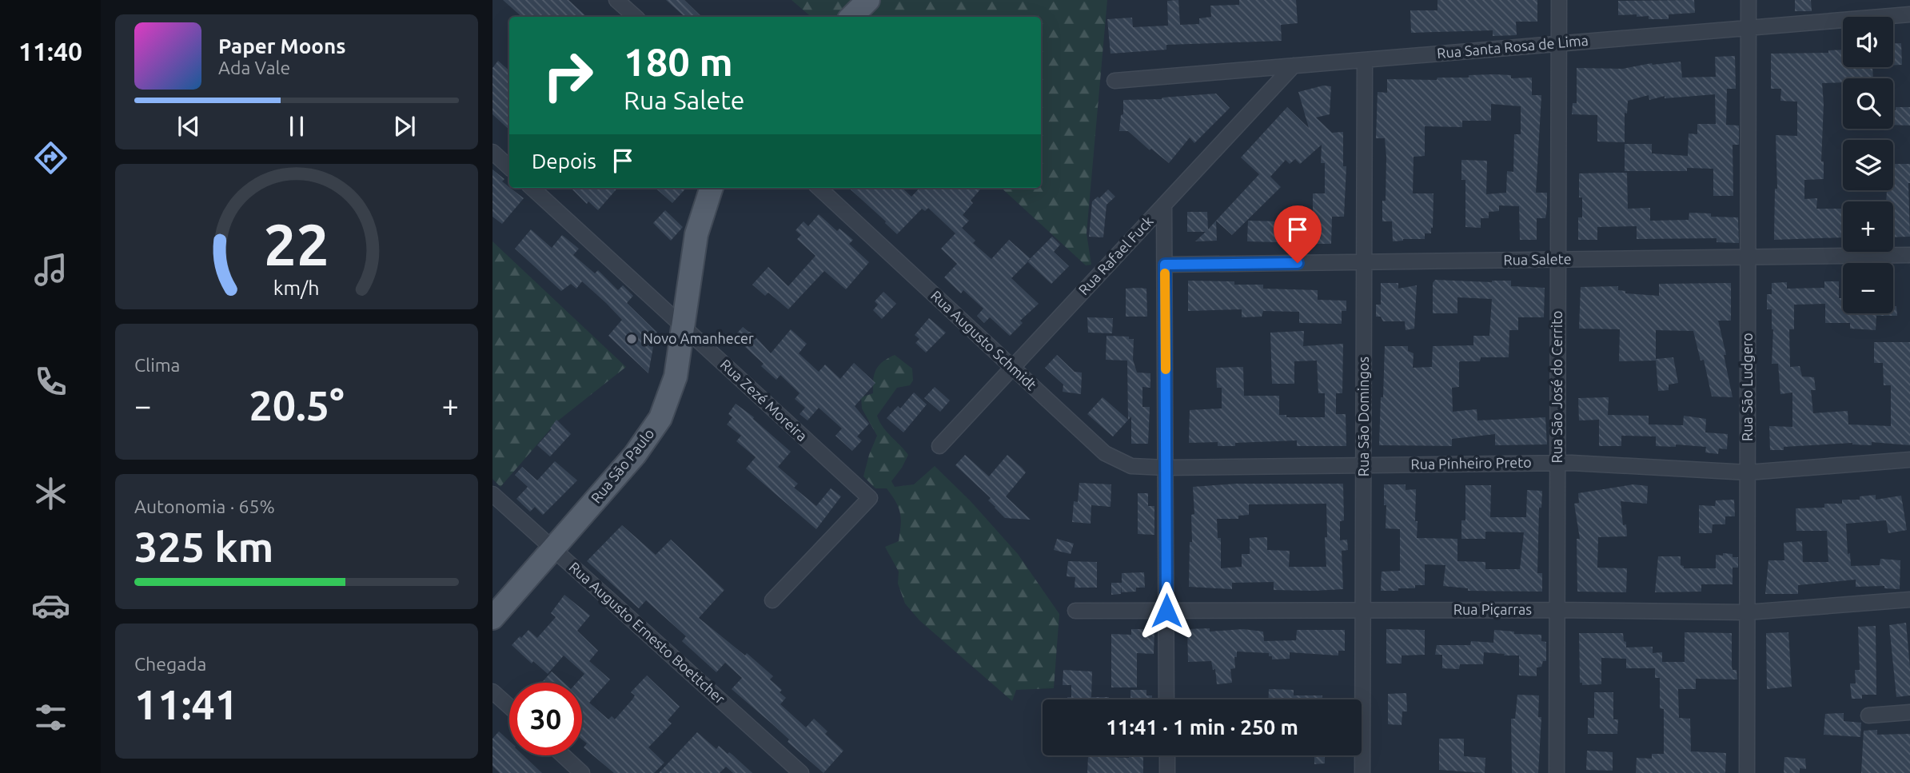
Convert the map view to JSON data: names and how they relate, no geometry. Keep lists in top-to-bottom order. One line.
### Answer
{"streets":{"main road":["Rua São Paulo"],"street":["Rua Santa Rosa de Lima","Rua Rafael Fuck","Rua Salete","Rua Augusto Schmidt","Rua São José do Cerrito","Rua São Ludgero","Rua Zezé Moreira","Rua São Domingos","Rua Pinheiro Preto","Rua Piçarras","Rua Augusto Ernesto Boettcher"]},"crossings":[["Rua Santa Rosa de Lima","Rua Rafael Fuck"],["Rua Santa Rosa de Lima","Rua São José do Cerrito"],["Rua Santa Rosa de Lima","Rua São Ludgero"],["Rua Santa Rosa de Lima","Rua São Domingos"],["Rua Rafael Fuck","Rua Augusto Schmidt"],["Rua Salete","Rua São José do Cerrito"],["Rua Salete","Rua São Ludgero"],["Rua Salete","Rua São Domingos"],["Rua Augusto Schmidt","Rua Pinheiro Preto"],["Rua São José do Cerrito","Rua Pinheiro Preto"],["Rua São José do Cerrito","Rua Piçarras"],["Rua São Ludgero","Rua Pinheiro Preto"],["Rua São Ludgero","Rua Piçarras"],["Rua Zezé Moreira","Rua São Paulo"],["Rua São Domingos","Rua Pinheiro Preto"],["Rua São Domingos","Rua Piçarras"],["Rua São Paulo","Rua Augusto Ernesto Boettcher"]],"places":["Novo Amanhecer"],"page":{"tabs":"11:40","map_buttons":["+","−"],"turn":["180 m","Rua Salete"],"song":["Paper Moons","Ada Vale"],"then":"Depois","tile":["Clima",["Autonomia · 65%","325 km"],["Chegada","11:41"]],"heat":["−","20.5°","+"],"limit":"30","trip":"11:41 · 1 min · 250 m","gauge":["22","km/h"]}}
